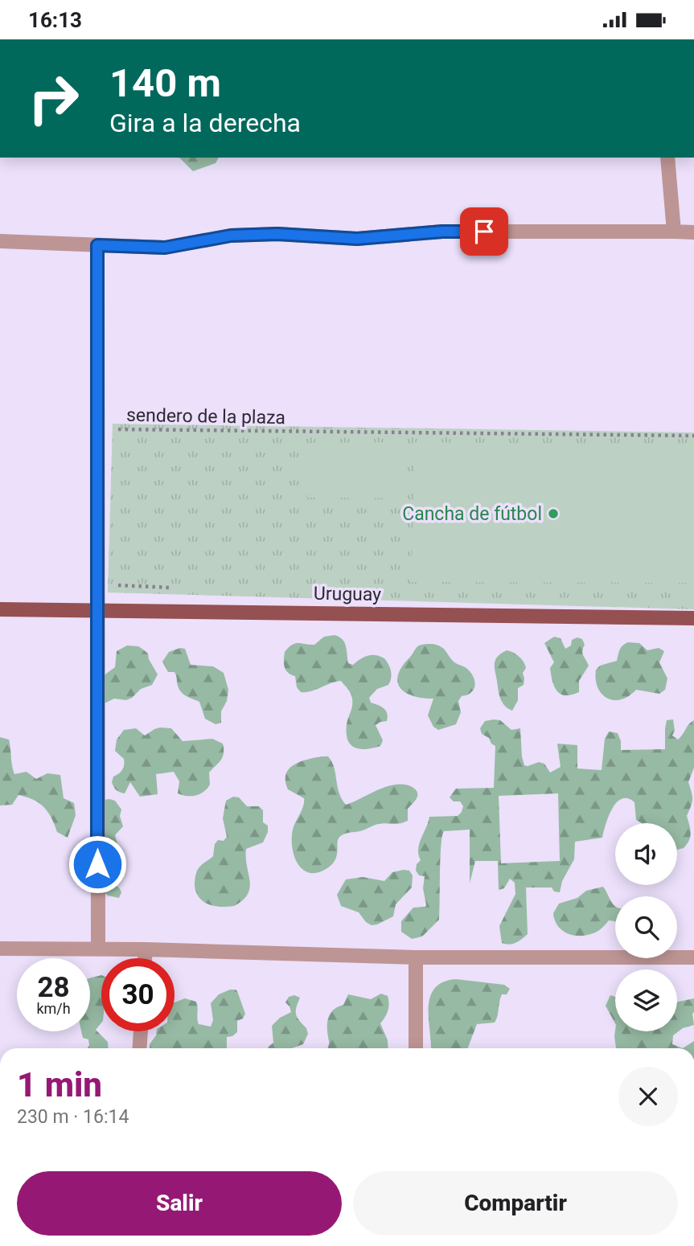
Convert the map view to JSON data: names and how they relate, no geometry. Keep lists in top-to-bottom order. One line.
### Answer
{"streets":{"main road":["Uruguay"],"path":["sendero de la plaza"]},"places":["Cancha de fútbol"],"page":{"status":"16:13","turn":["140 m","Gira a la derecha"],"speed":"28 km/h","limit":"30","heading":["1 min","230 m · 16:14"],"buttons":["Salir","Compartir"]}}
